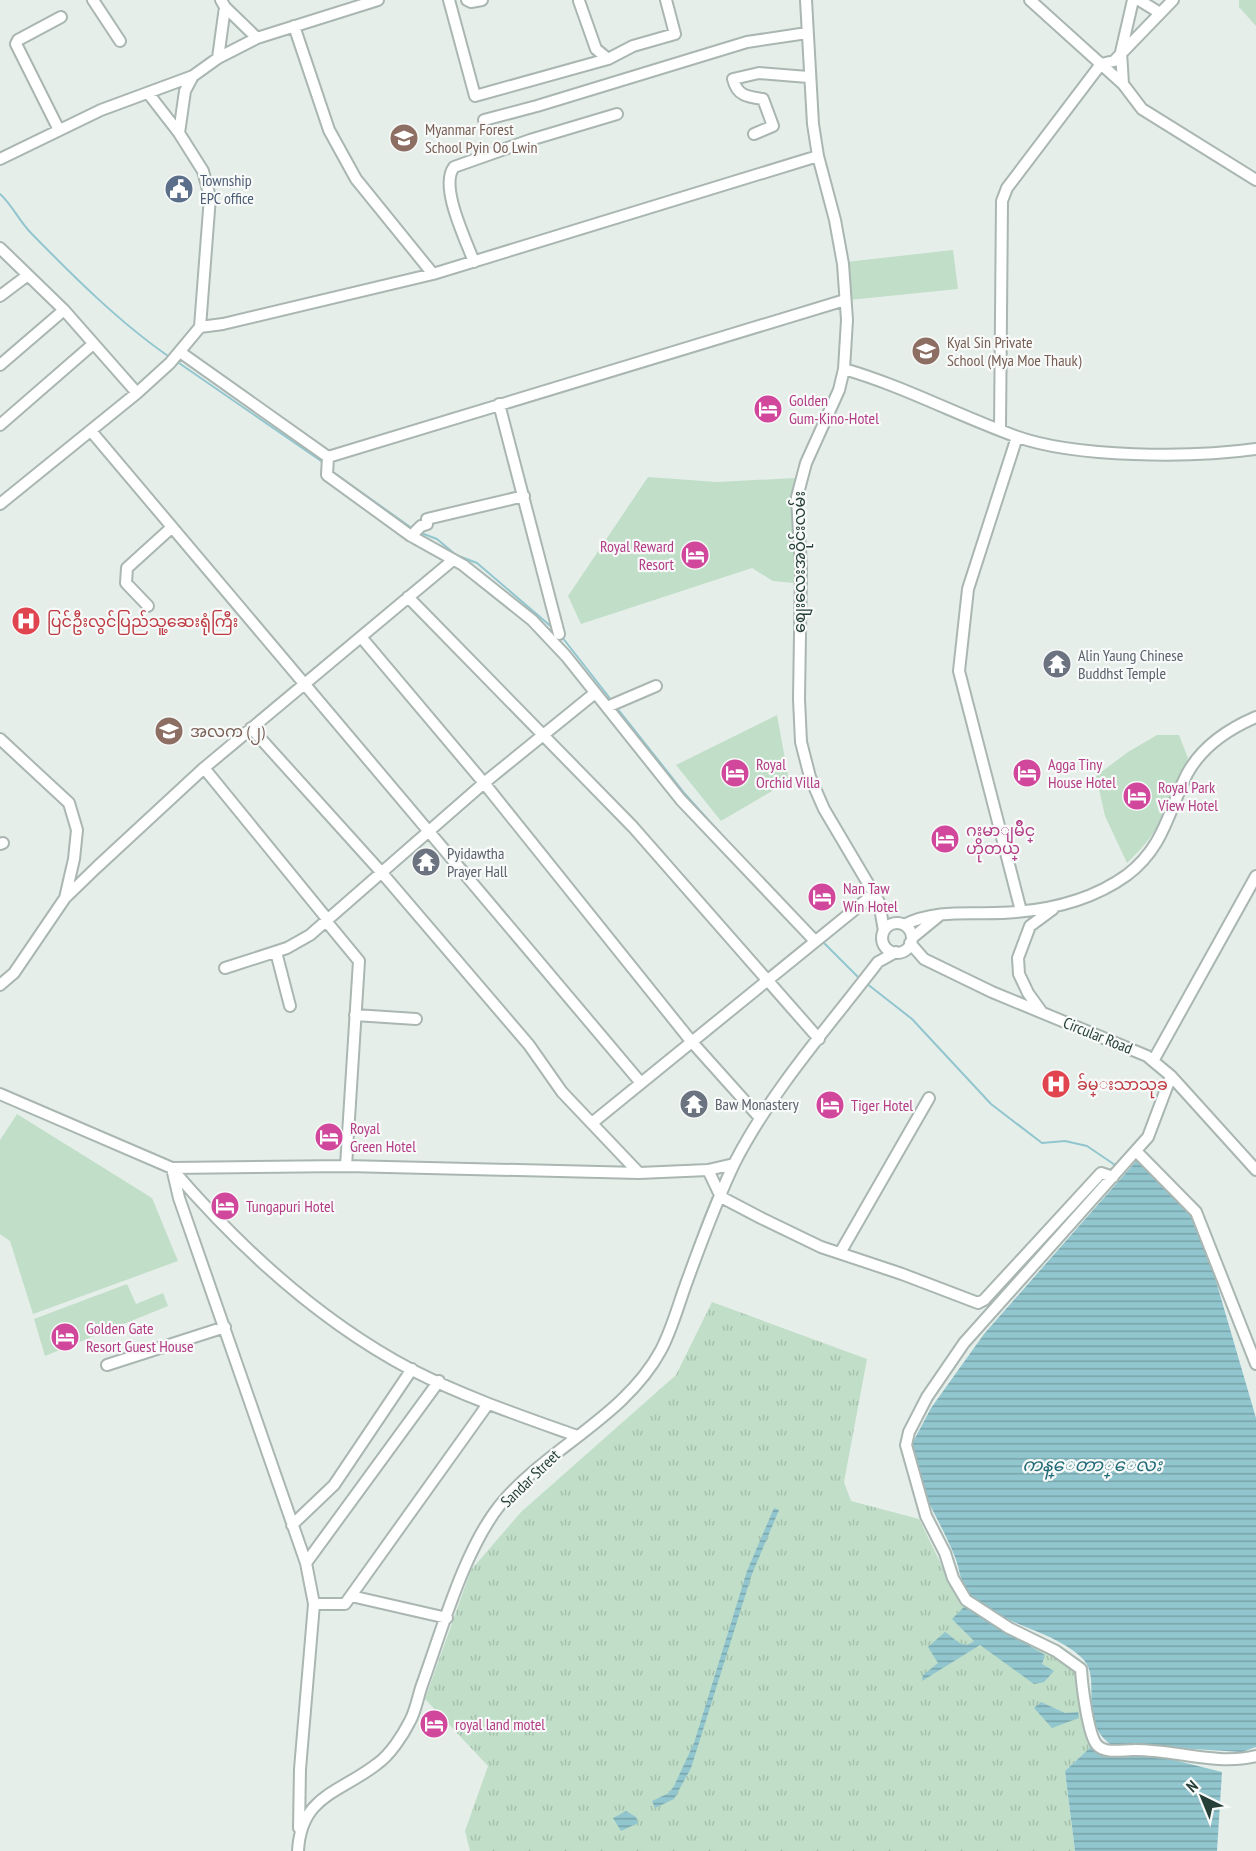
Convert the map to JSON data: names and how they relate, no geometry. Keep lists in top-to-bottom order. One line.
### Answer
{"streets":{"street":["စျေးလေးအဝိုင်းလမ်း","Circular Road","Sandar Street"]},"water":["ကန္ေတာ္ေလး"],"places":{"school or university":["Myanmar Forest School Pyin Oo Lwin","Kyal Sin Private School (Mya Moe Thauk)","အလက (၂)"],"public building":["Township EPC office"],"hotel":["Golden Gum-Kino-Hotel","Royal Reward Resort","Royal Orchid Villa","Agga Tiny House Hotel","Royal Park View Hotel","ဂႏမာျမိဳင္ ဟိုတယ္","Nan Taw Win Hotel","Tiger Hotel","Royal Green Hotel","Tungapuri Hotel","Golden Gate Resort Guest House","royal land motel"],"hospital":["ပြင်ဦးလွင်ပြည်သူ့ဆေးရုံကြီး","ခ်မ္းသာသုခ"],"temple":["Alin Yaung Chinese Buddhst Temple","Pyidawtha Prayer Hall","Baw Monastery"]},"north":"top left"}
